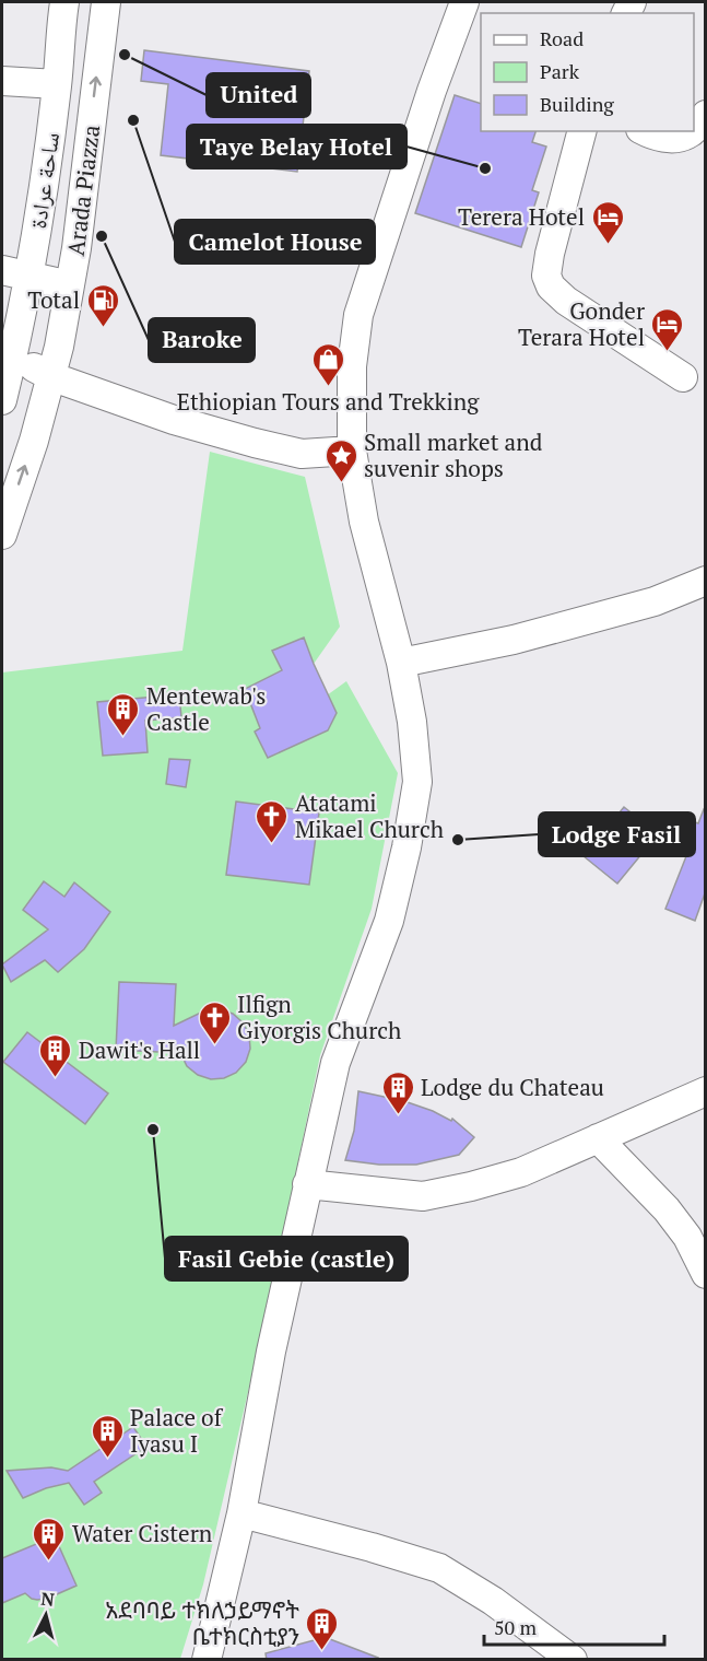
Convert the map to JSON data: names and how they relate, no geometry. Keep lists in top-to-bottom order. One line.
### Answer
{"streets":{"street":["ساحة عرادة","Arada Piazza"]},"one_way":["Arada Piazza"],"places":{"other":["United","Camelot House","Taye Belay Hotel","Baroke","Lodge Fasil","Fasil Gebie (castle)"],"hotel":["Terera Hotel","Gonder Terara Hotel"],"fuel station":["Total"],"shop":["Ethiopian Tours and Trekking"],"place":["Small market and suvenir shops"],"building":["Mentewab's Castle","Dawit's Hall","Lodge du Chateau","Palace of Iyasu I","Water Cistern","አደባባይ ተክለኃይማኖት ቤተክርስቲያን"],"church":["Atatami Mikael Church","Ilfign Giyorgis Church"]},"legend":["Road","Park","Building"],"scale_bar":"50 m","north":"top"}
